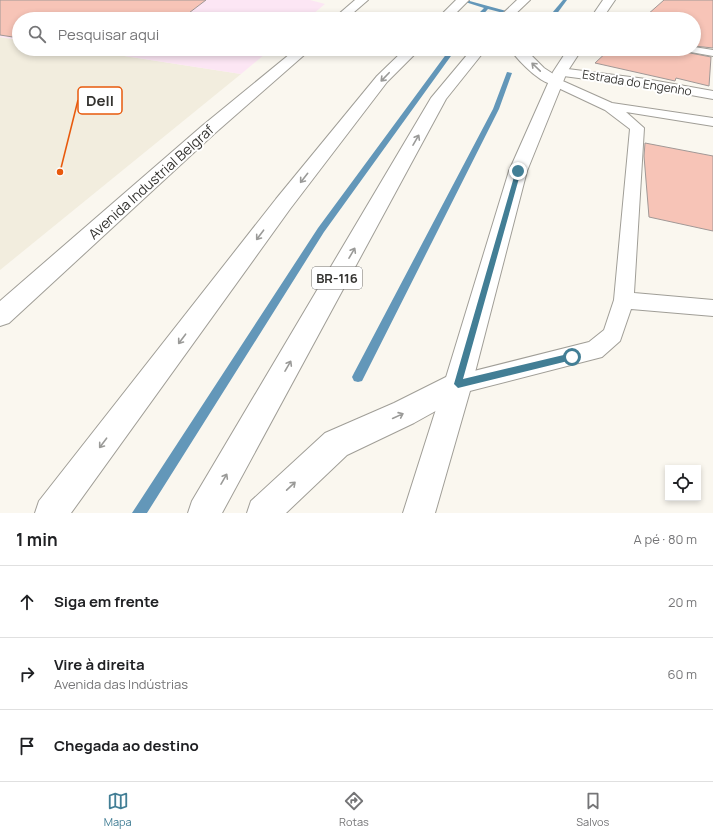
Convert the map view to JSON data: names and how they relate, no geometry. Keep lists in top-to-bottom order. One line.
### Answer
{"streets":{"main road":["Avenida Industrial Belgraf","BR-116"],"lane":["Estrada do Engenho"]},"places":["Dell"],"page":{"search":"Pesquisar aqui","heading":["1 min","A pé · 80 m"],"list":[["Siga em frente","20 m"],["Vire à direita","Avenida das Indústrias","60 m"],"Chegada ao destino"],"nav":["Mapa","Rotas","Salvos"]}}
